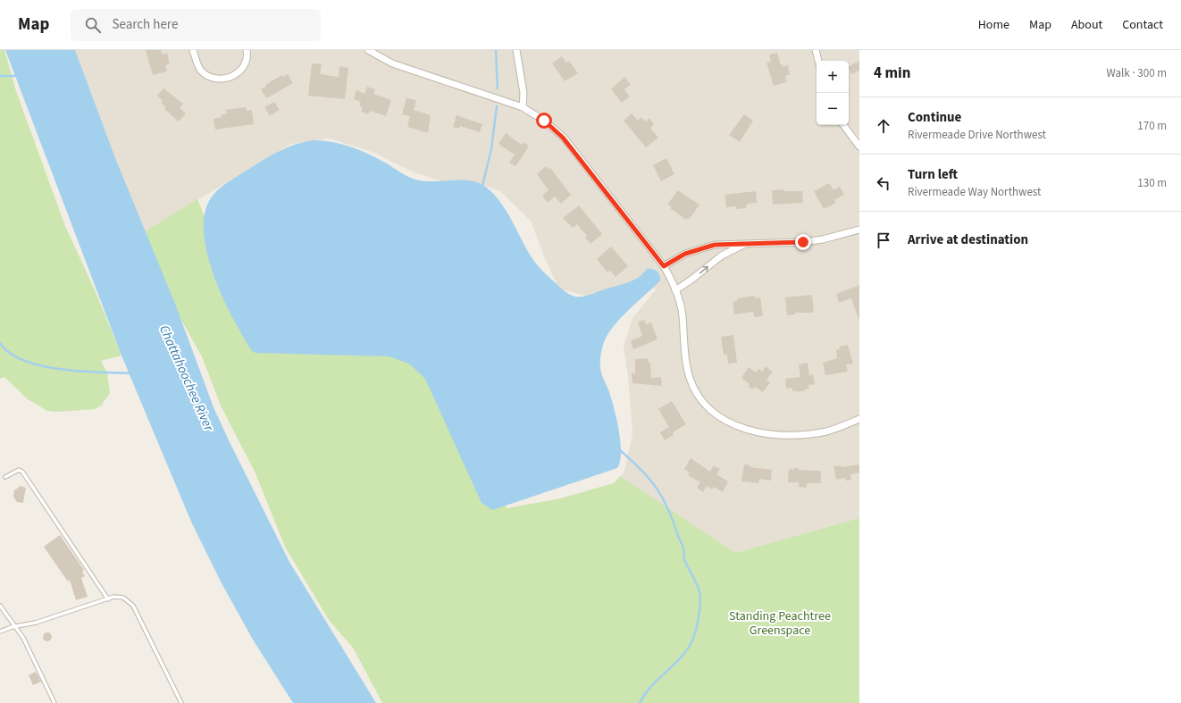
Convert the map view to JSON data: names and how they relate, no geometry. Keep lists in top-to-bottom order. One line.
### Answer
{"water":["Chattahoochee River"],"parks":["Standing Peachtree Greenspace"],"page":{"header":"Map","search":"Search here","nav":["Home","Map","About","Contact"],"heading":["4 min","Walk · 300 m"],"map_buttons":["+","−"],"list":[["Continue","Rivermeade Drive Northwest","170 m"],["Turn left","Rivermeade Way Northwest","130 m"],"Arrive at destination"]}}
